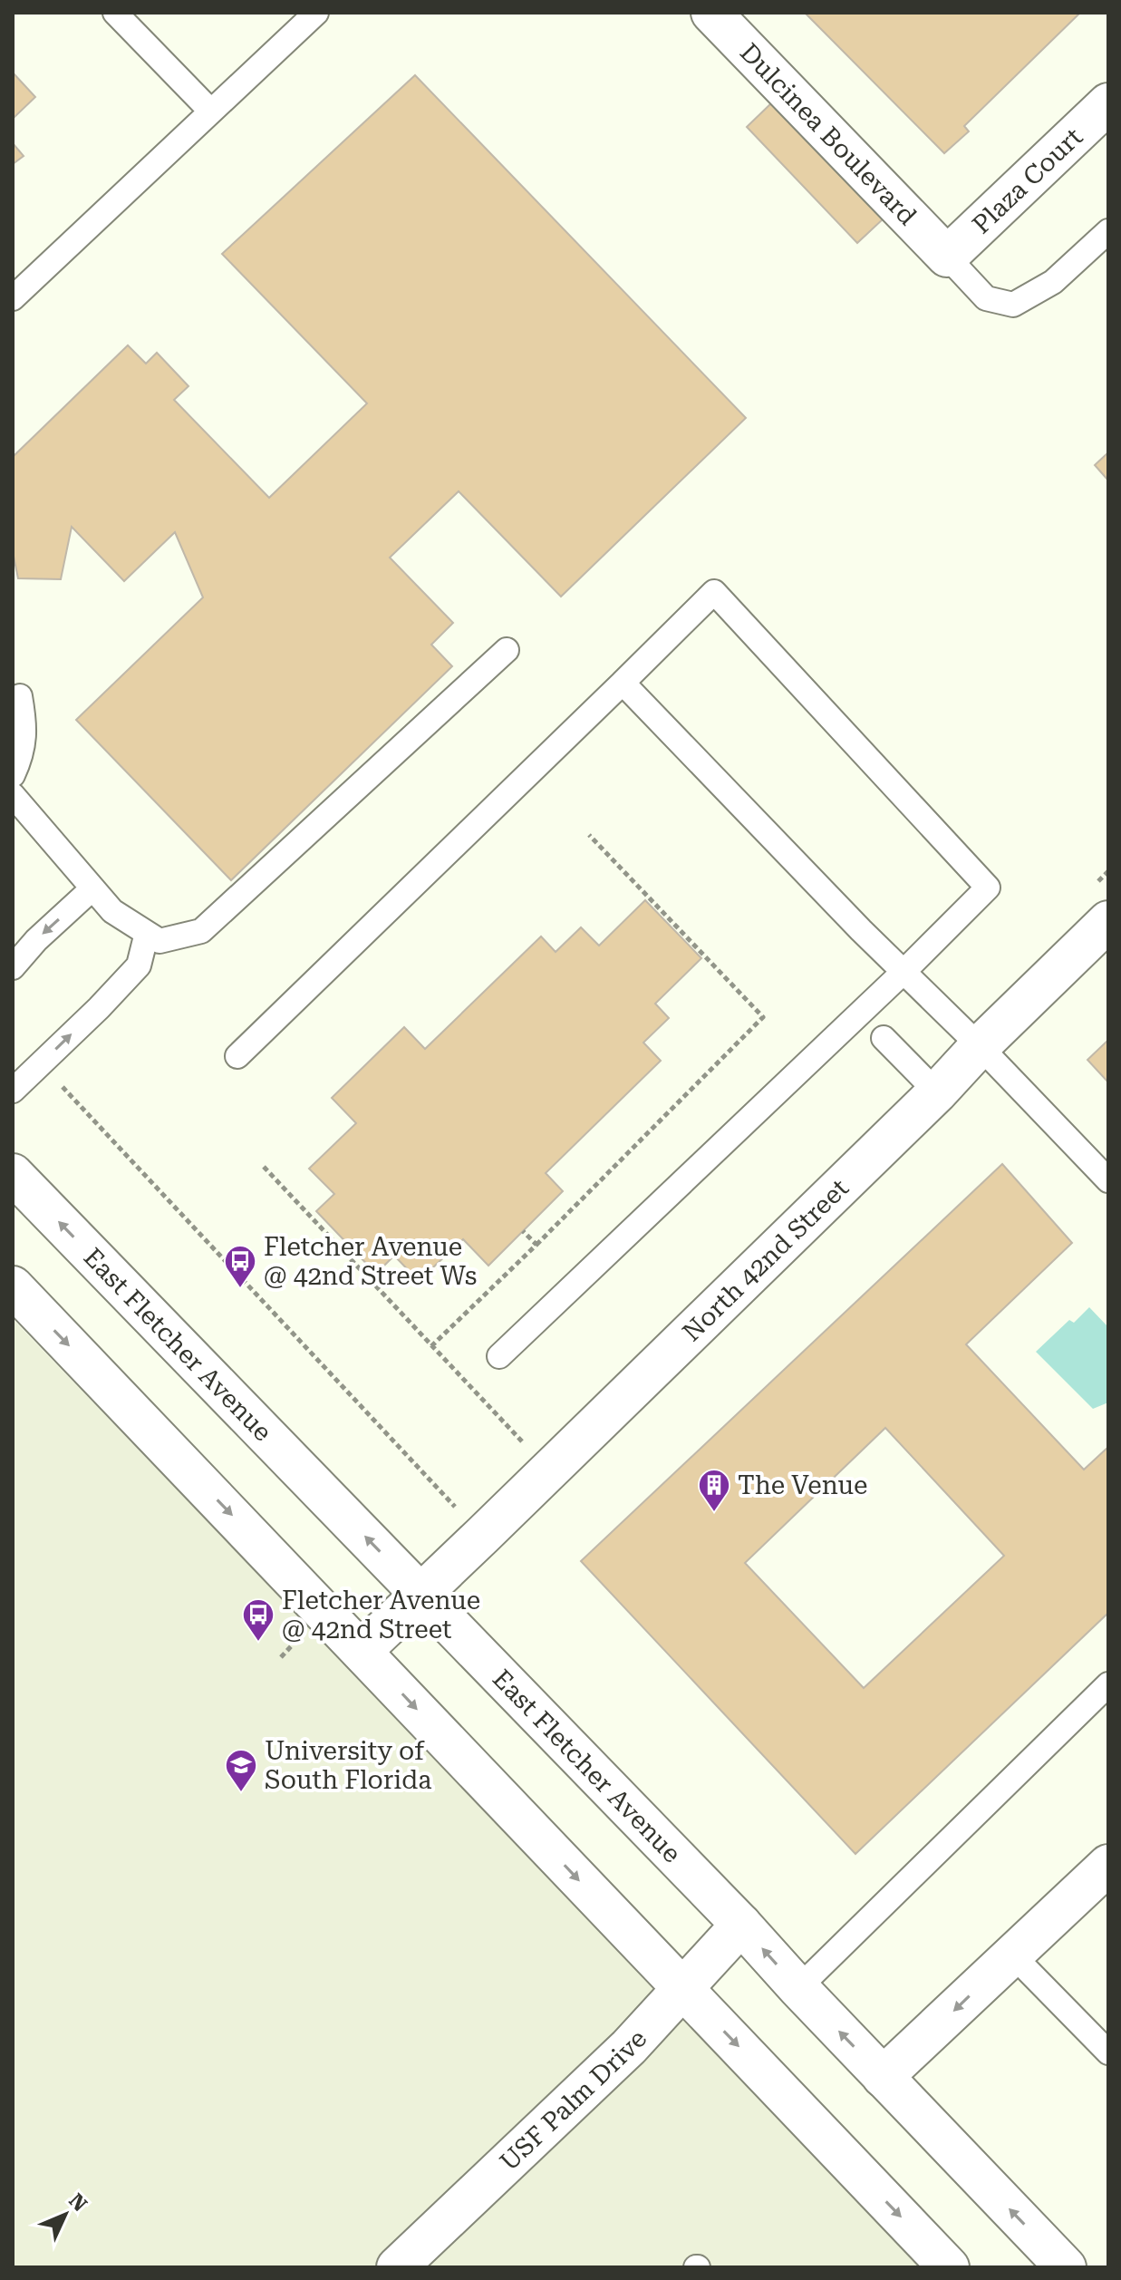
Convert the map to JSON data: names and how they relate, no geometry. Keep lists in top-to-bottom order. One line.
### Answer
{"streets":{"main road":["Dulcinea Boulevard","Plaza Court","North 42nd Street","East Fletcher Avenue","USF Palm Drive"]},"crossings":[["Dulcinea Boulevard","Plaza Court"],["North 42nd Street","East Fletcher Avenue"],["East Fletcher Avenue","USF Palm Drive"]],"places":{"bus stop":["Fletcher Avenue @ 42nd Street Ws","Fletcher Avenue @ 42nd Street"],"building":["The Venue"],"school or university":["University of South Florida"]},"north":"top right"}
